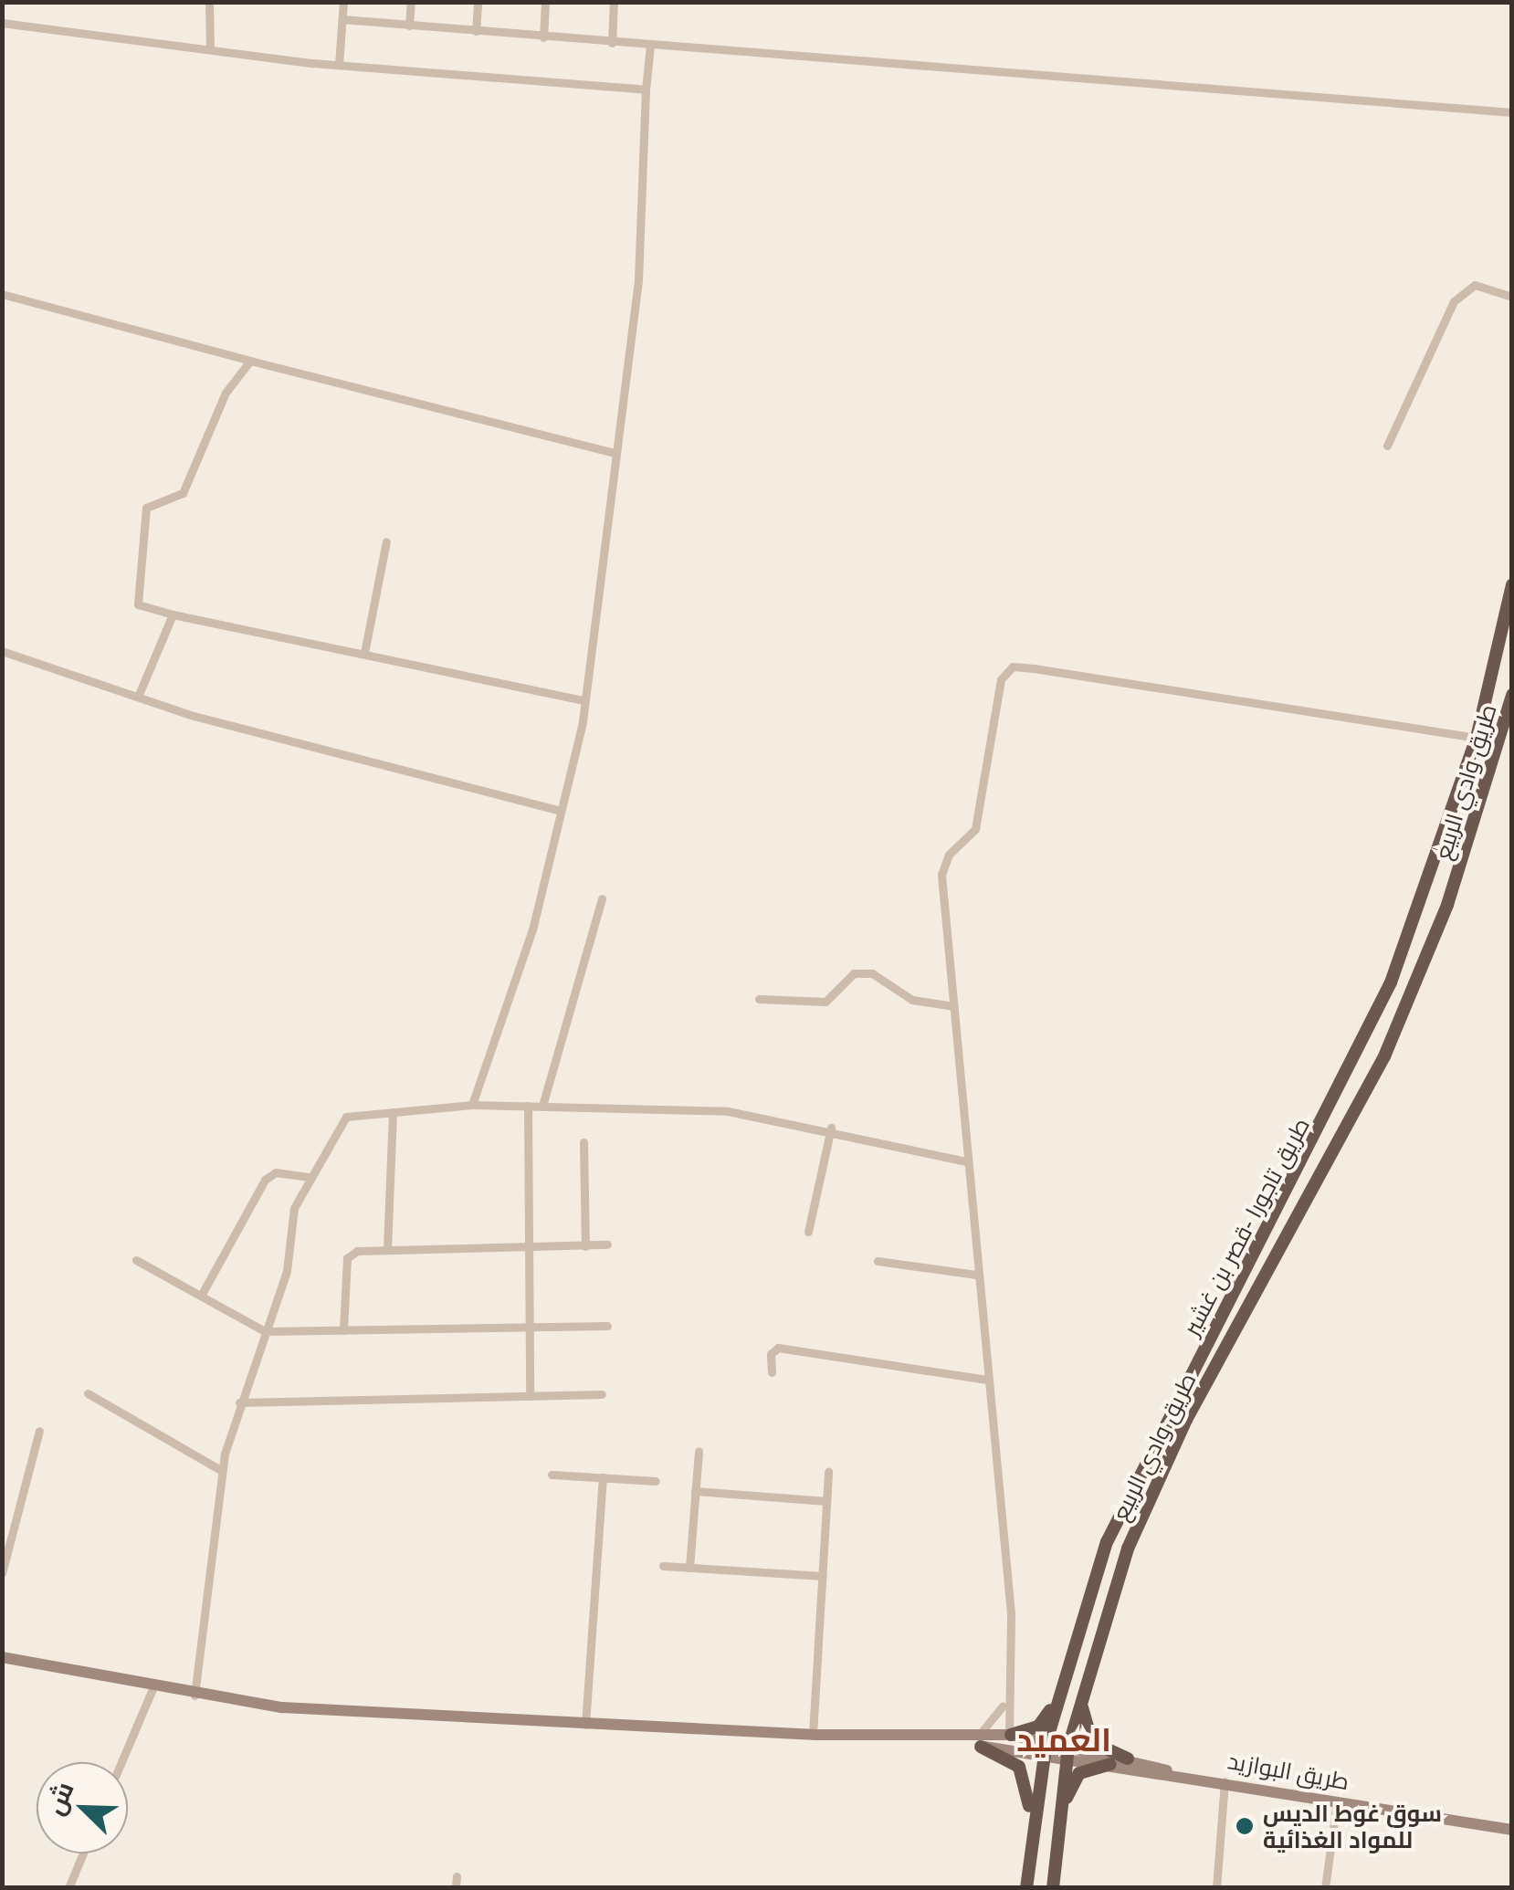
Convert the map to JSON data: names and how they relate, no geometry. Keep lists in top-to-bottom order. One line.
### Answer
{"streets":{"highway":["طريق وادي الربيع","طريق تاجورا -قصر بن غشير"],"main road":["طريق البوازيد"]},"districts":["العميد"],"places":["سوق غوط الديس للمواد الغذائية"],"north":"top left"}
